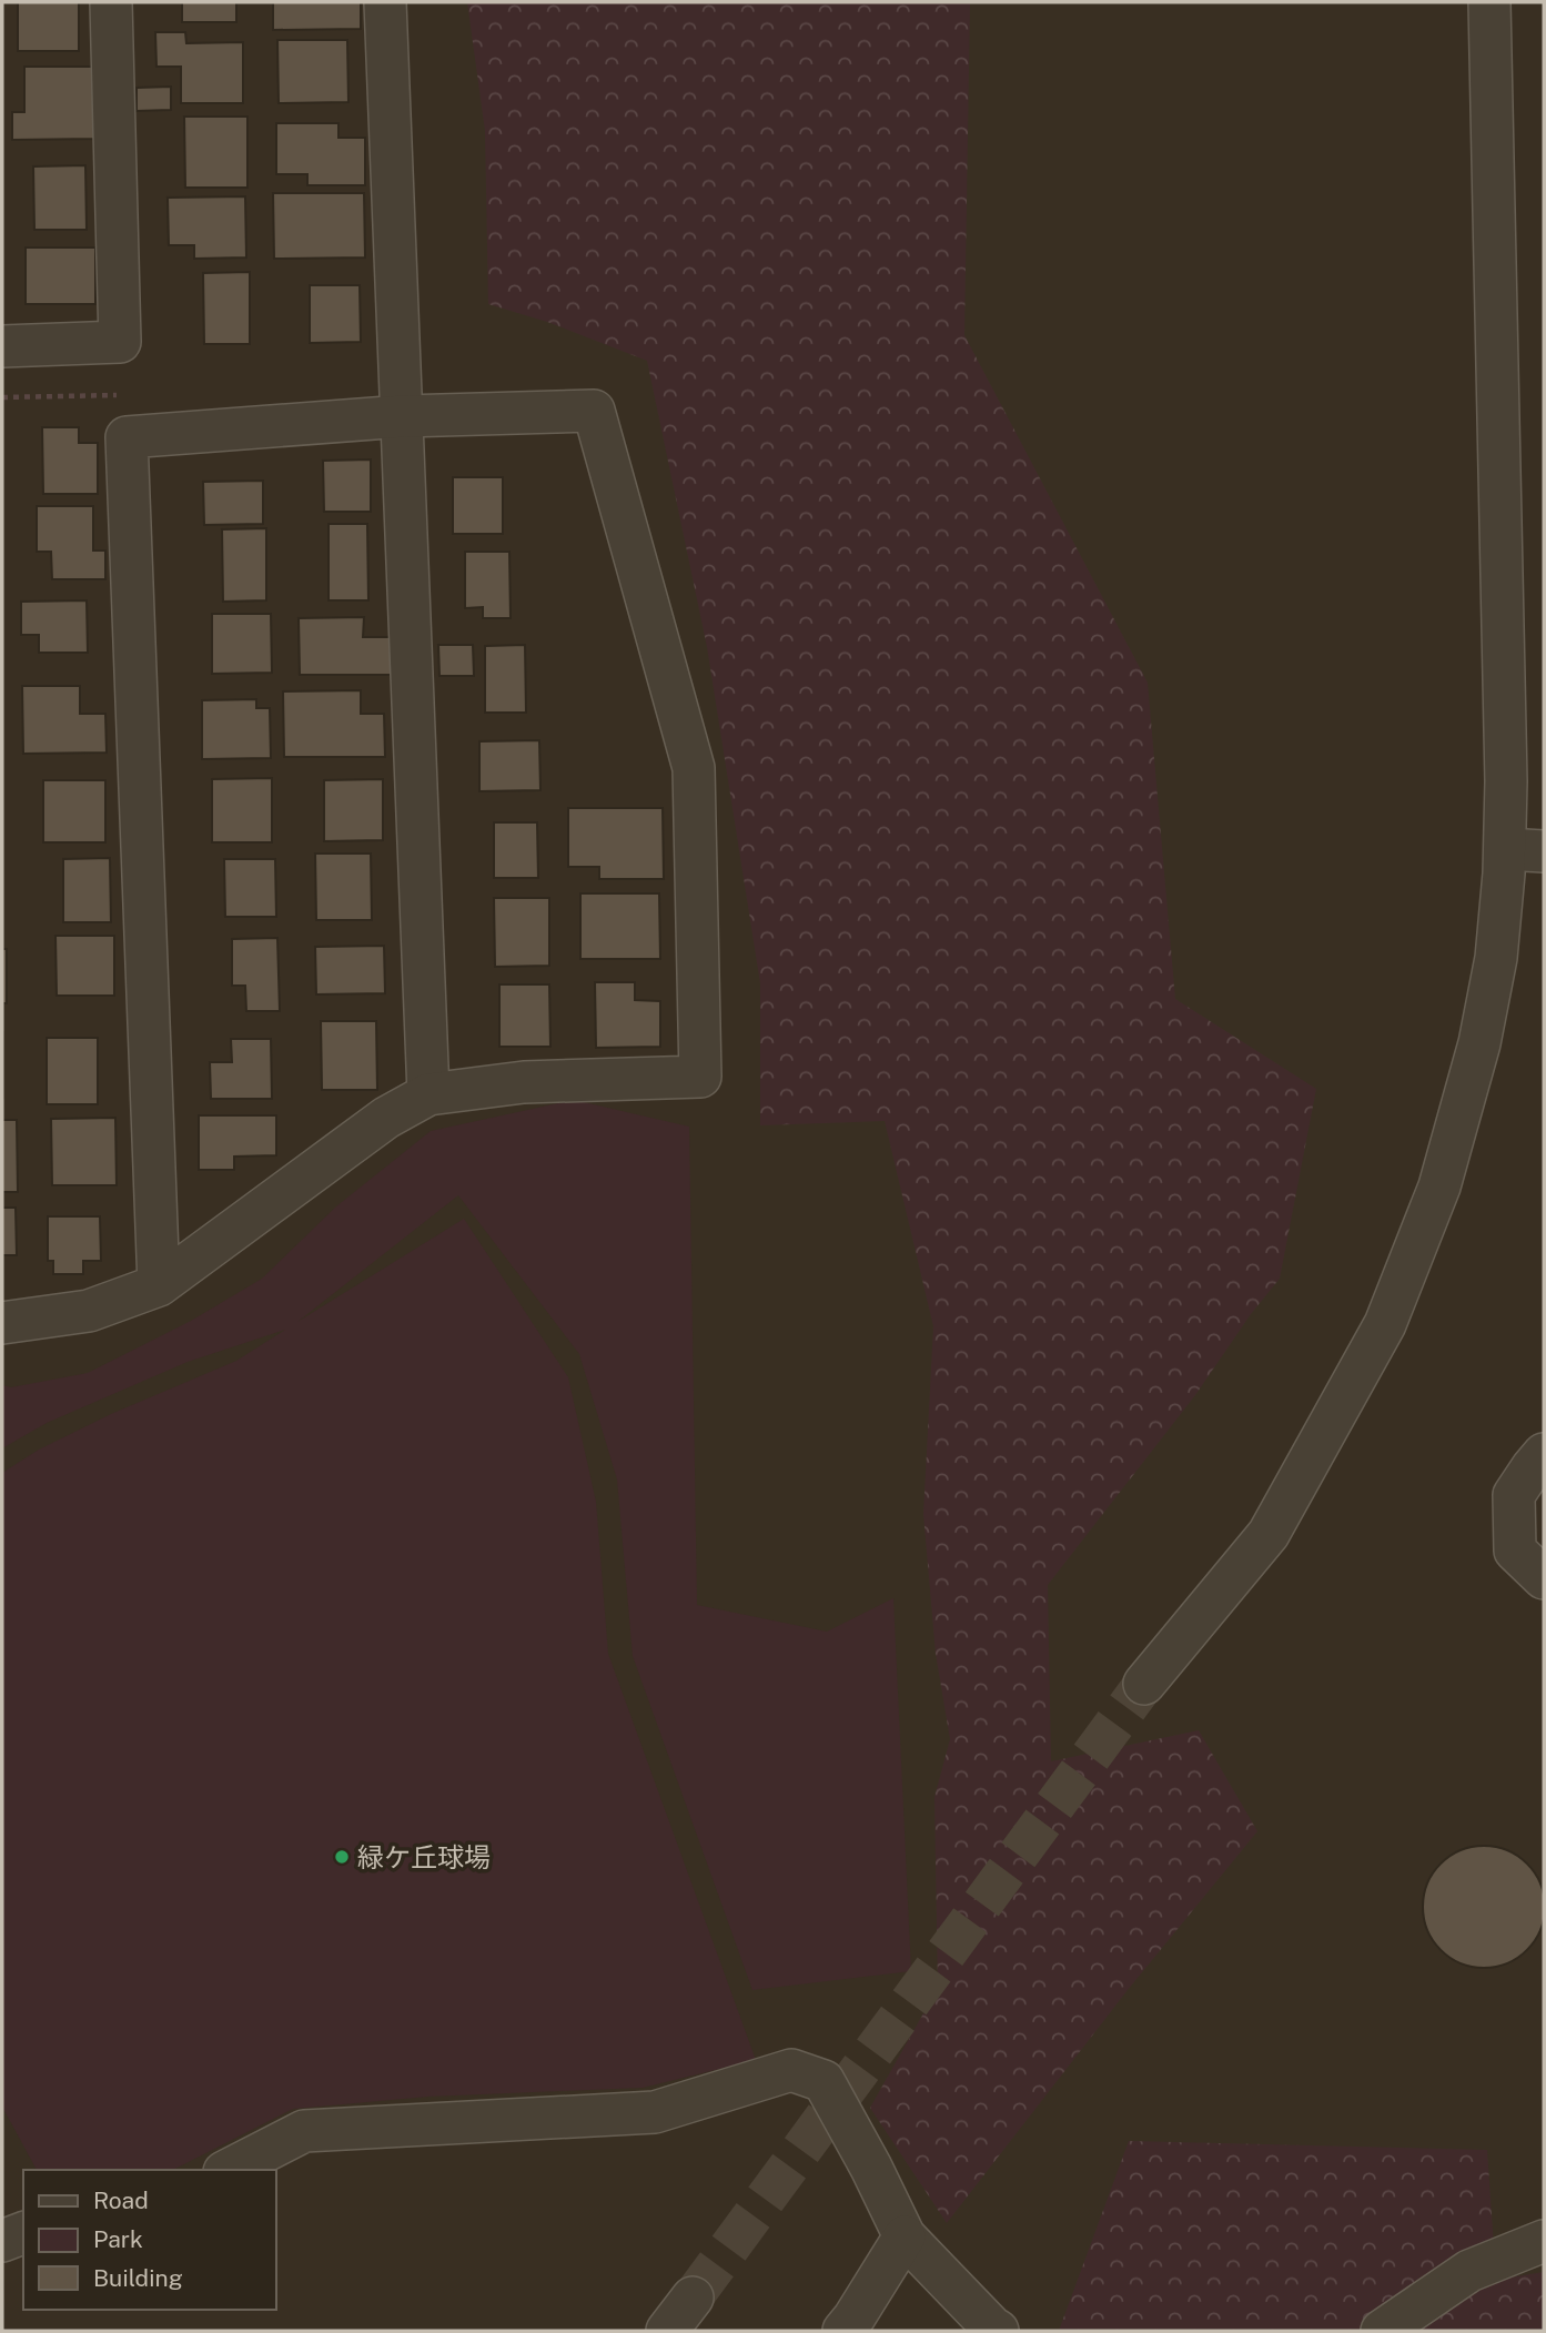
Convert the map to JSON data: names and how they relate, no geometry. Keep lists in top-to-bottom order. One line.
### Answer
{"places":["緑ケ丘球場"],"legend":["Road","Park","Building"]}
